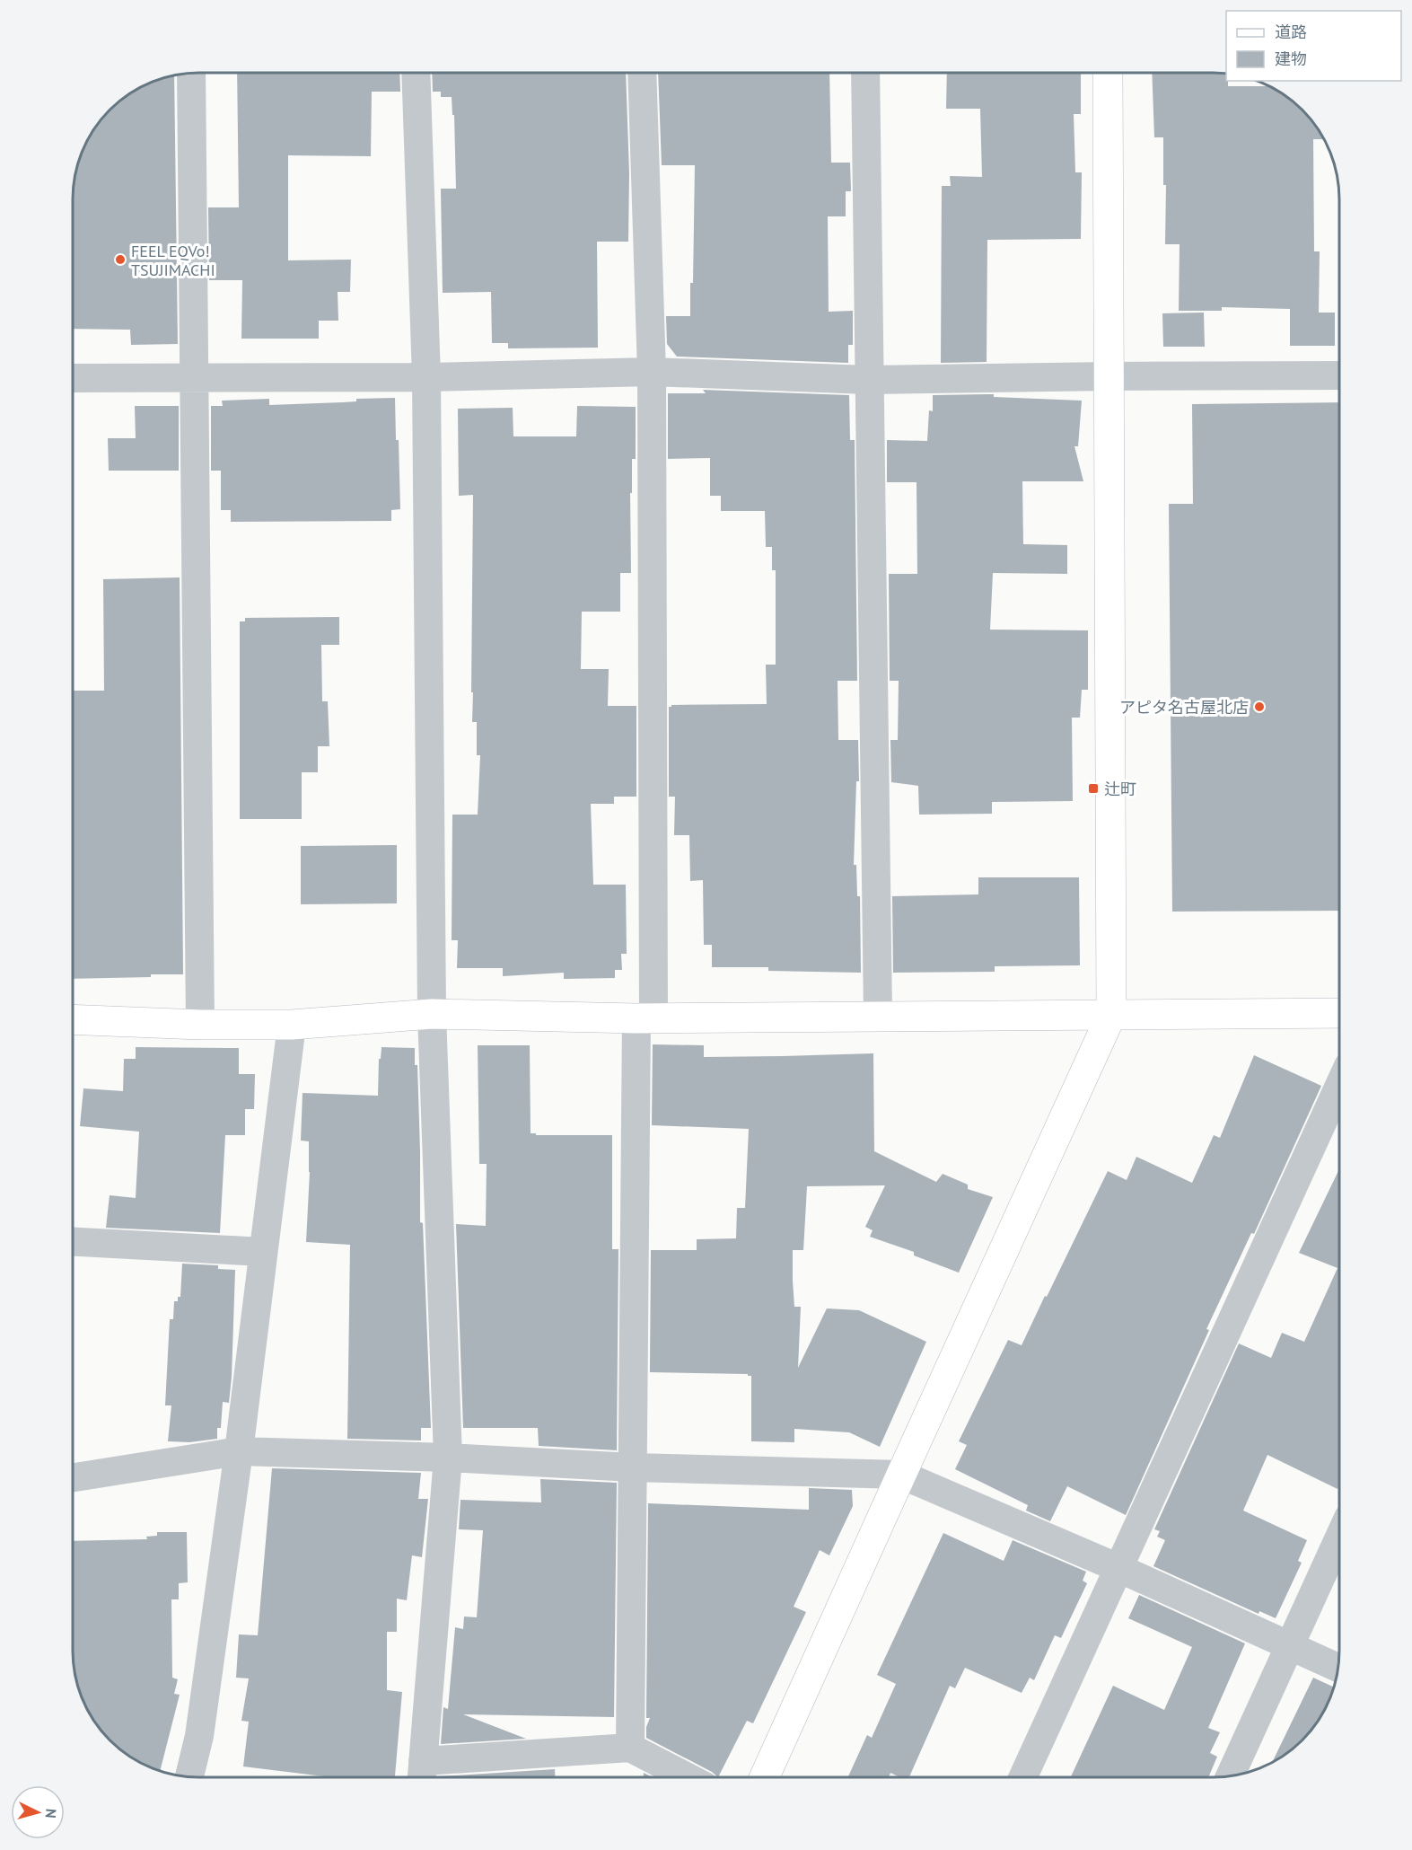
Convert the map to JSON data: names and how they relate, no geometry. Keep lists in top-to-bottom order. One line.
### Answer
{"places":{"other":["FEEL EQVo! TSUJIMACHI","アピタ名古屋北店"],"transit":["辻町"]},"legend":["道路","建物"],"north":"right"}
